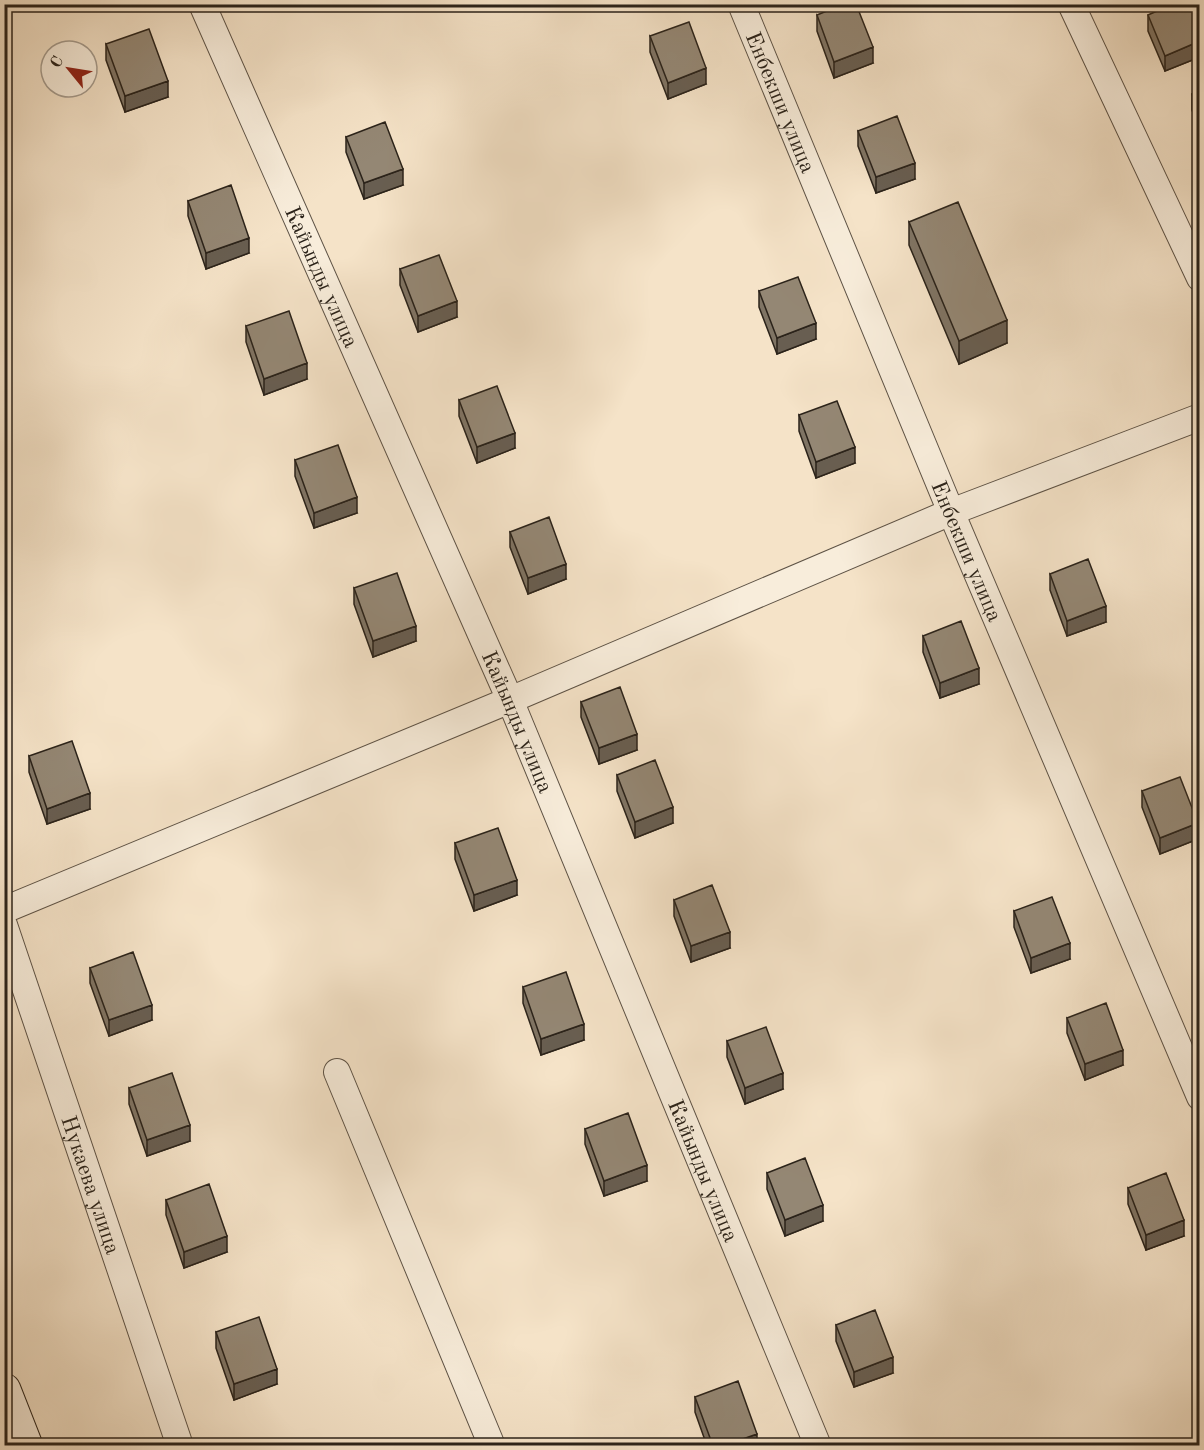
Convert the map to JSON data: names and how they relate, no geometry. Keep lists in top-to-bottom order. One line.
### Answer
{"streets":{"street":["Енбекши улица","Кайынды улица","Нукаева улица"]},"north":"top left"}
